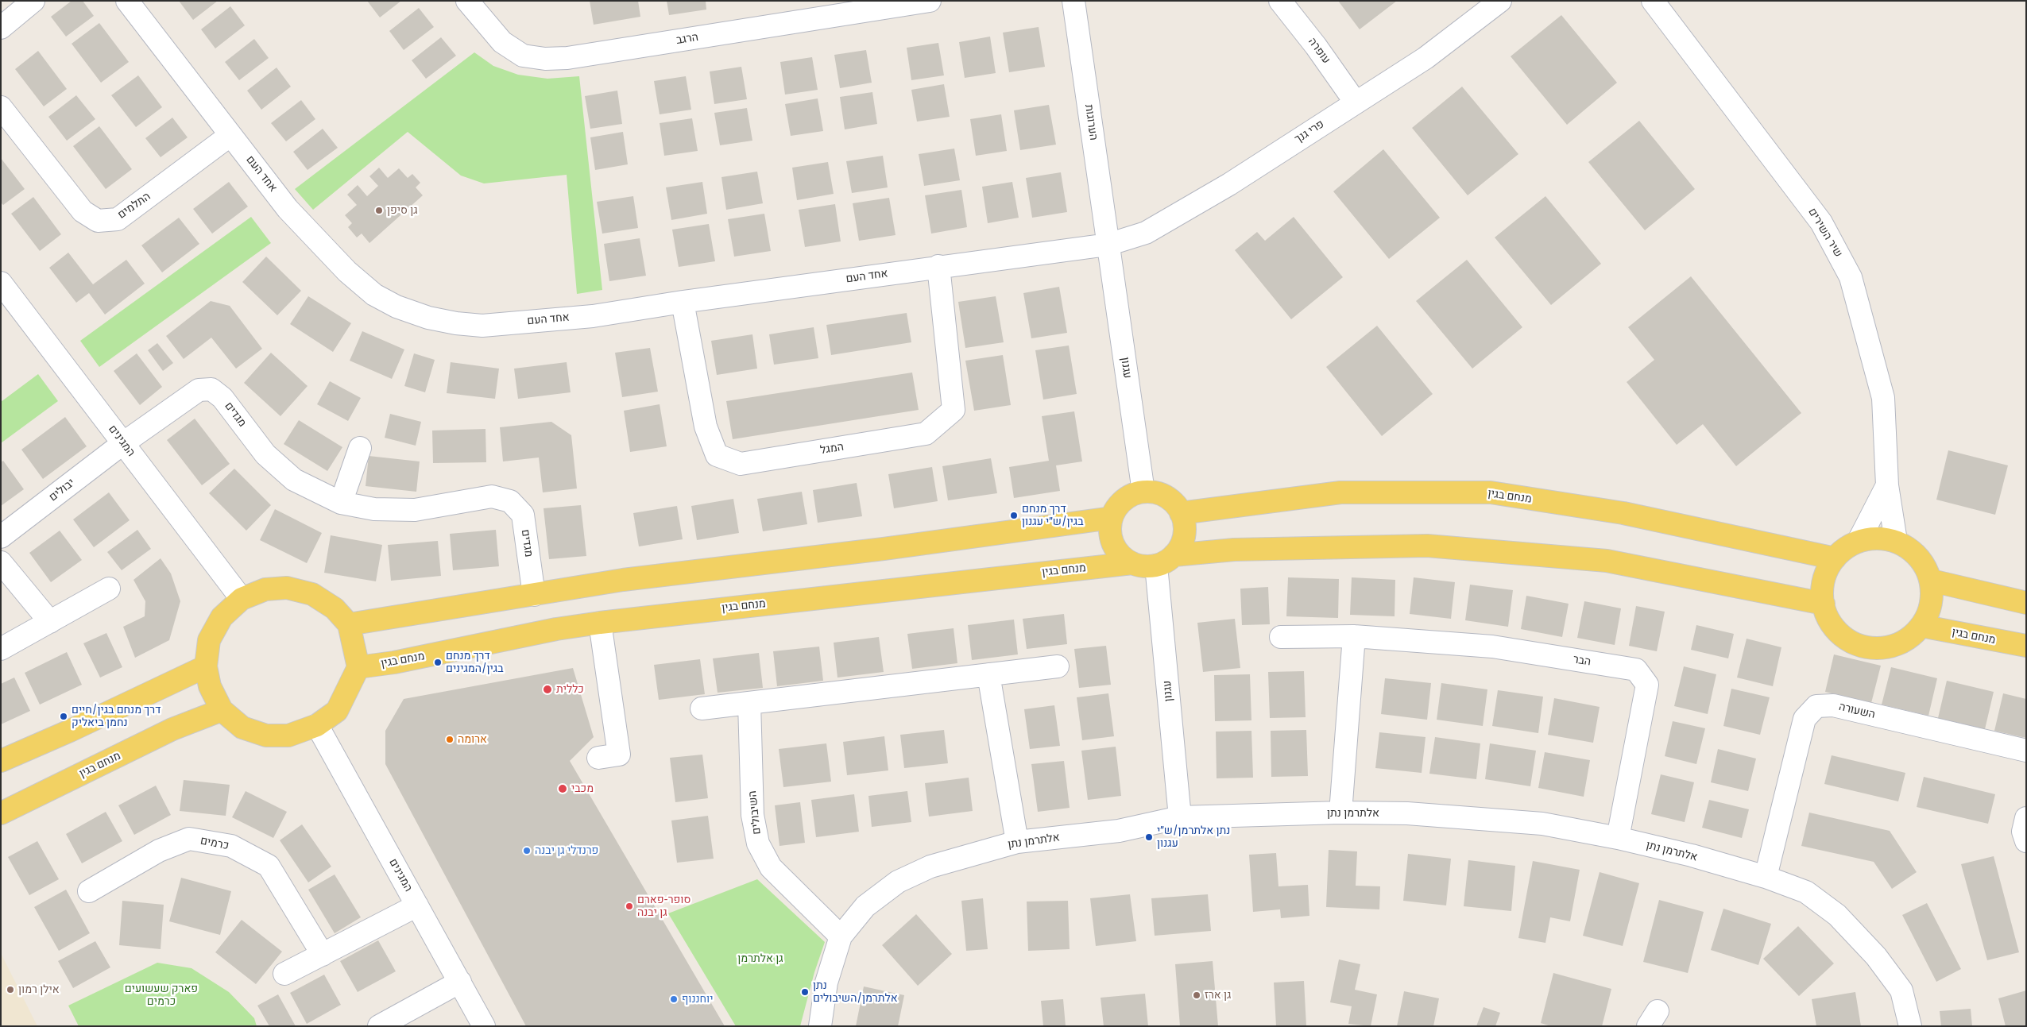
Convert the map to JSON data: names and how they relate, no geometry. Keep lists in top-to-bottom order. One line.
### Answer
{"streets":{"main road":["מנחם בגין"],"street":["הרגב","עופרה","הערוגות","פרי גנך","אחד העם","התלמים","שיר השירים","עגנון","מגדים","המגינים","המגל","יבולים","הבר","השעורה","השיבולים","אלתרמן נתן","כרמים"]},"crossings":[["עופרה","פרי גנך"],["הערוגות","פרי גנך"],["הערוגות","אחד העם"],["הערוגות","עגנון"],["פרי גנך","אחד העם"],["פרי גנך","עגנון"],["אחד העם","התלמים"],["אחד העם","עגנון"],["אחד העם","המגל"],["שיר השירים","מנחם בגין"],["עגנון","מנחם בגין"],["עגנון","אלתרמן נתן"],["מגדים","המגינים"],["מגדים","יבולים"],["המגינים","יבולים"],["הבר","אלתרמן נתן"],["השעורה","אלתרמן נתן"],["השיבולים","אלתרמן נתן"]],"parks":["גן אלתרמן","פארק שעשועים כרמים"],"places":["גן סיפן","דרך מנחם בגין/ש״י עגנון","דרך מנחם בגין/המגינים","כללית","דרך מנחם בגין/חיים נחמן ביאליק","ארומה","מכבי","נתן אלתרמן/ש״י עגנון","פרנדלי גן יבנה","סופר-פארם גן יבנה","אילן רמון","נתן אלתרמן/השיבולים","גן ארז","יוחננוף"]}
